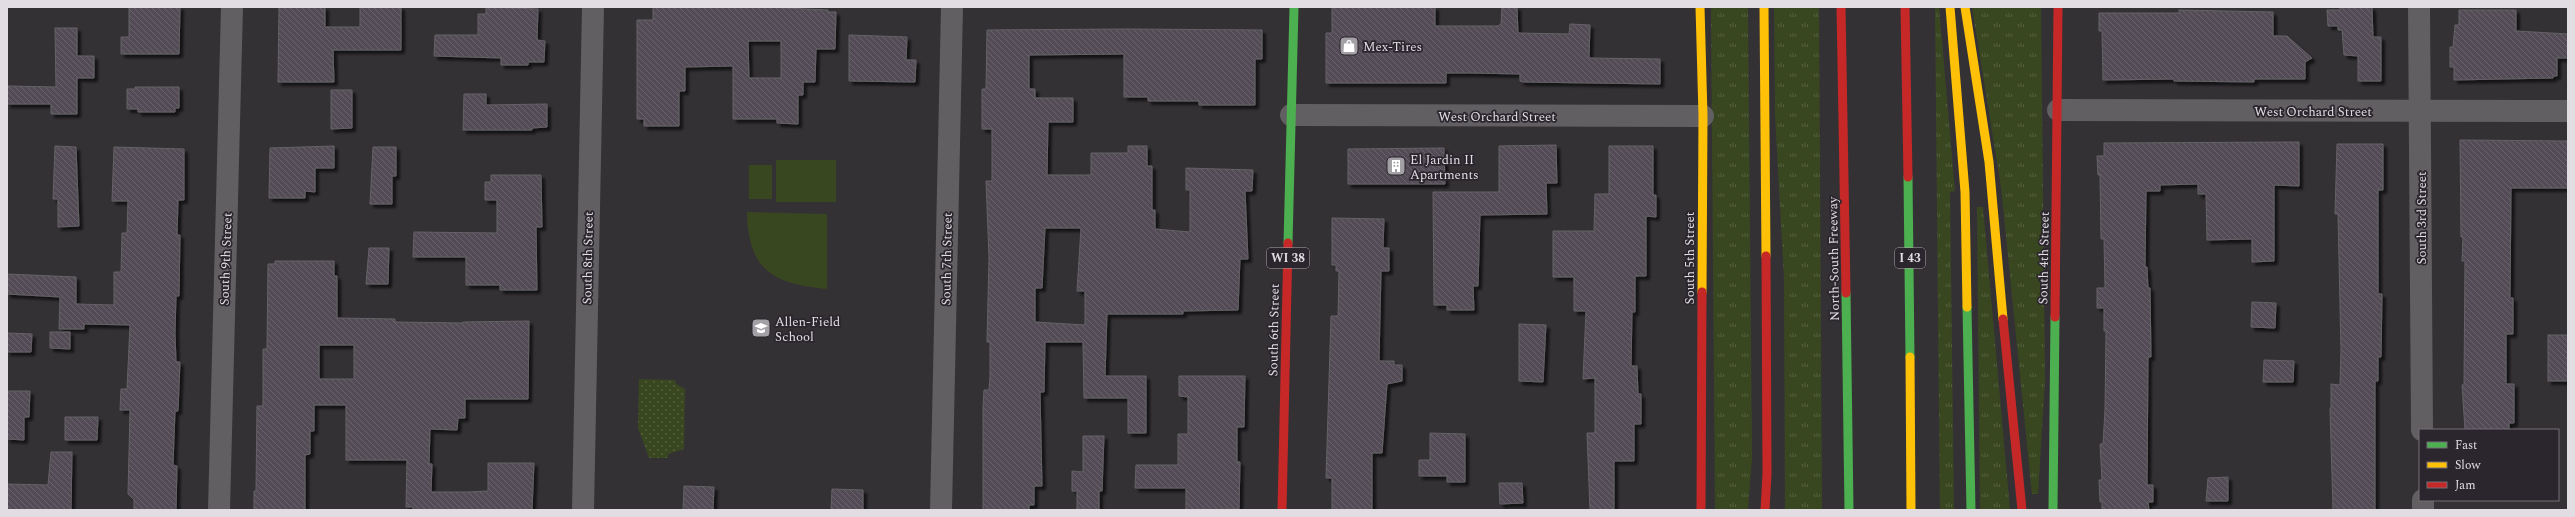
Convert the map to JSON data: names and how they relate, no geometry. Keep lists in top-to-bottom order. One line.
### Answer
{"streets":{"main road":["WI 38","South 5th Street","I 43","South 4th Street","North-South Freeway","South 6th Street"],"street":["West Orchard Street","South 3rd Street","South 8th Street","South 9th Street","South 7th Street"]},"crossings":[["West Orchard Street","South 3rd Street"],["West Orchard Street","South 5th Street"],["West Orchard Street","South 4th Street"],["West Orchard Street","South 6th Street"]],"places":{"shop":["Mex-Tires"],"building":["El Jardin II Apartments"],"school or university":["Allen-Field School"]},"legend":["Fast","Slow","Jam"]}
